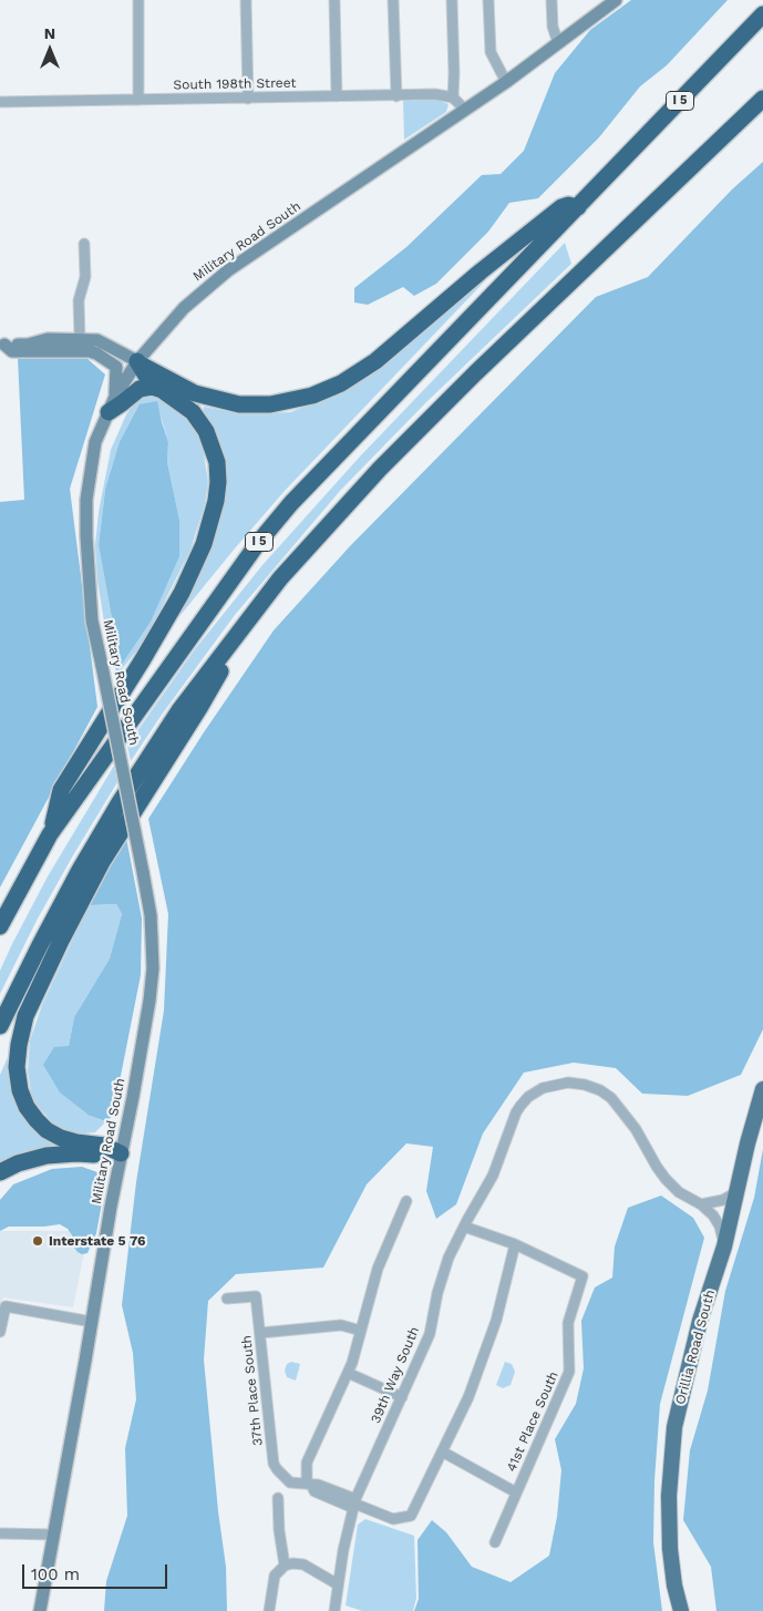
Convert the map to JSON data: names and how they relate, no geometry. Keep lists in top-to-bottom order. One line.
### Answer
{"streets":{"highway":["I 5"],"main road":["Military Road South","Orillia Road South"],"street":["South 198th Street","39th Way South","37th Place South","41st Place South"]},"crossings":[["39th Way South","37th Place South"]],"places":["Interstate 5 76"],"scale_bar":"100 m","north":"top"}
